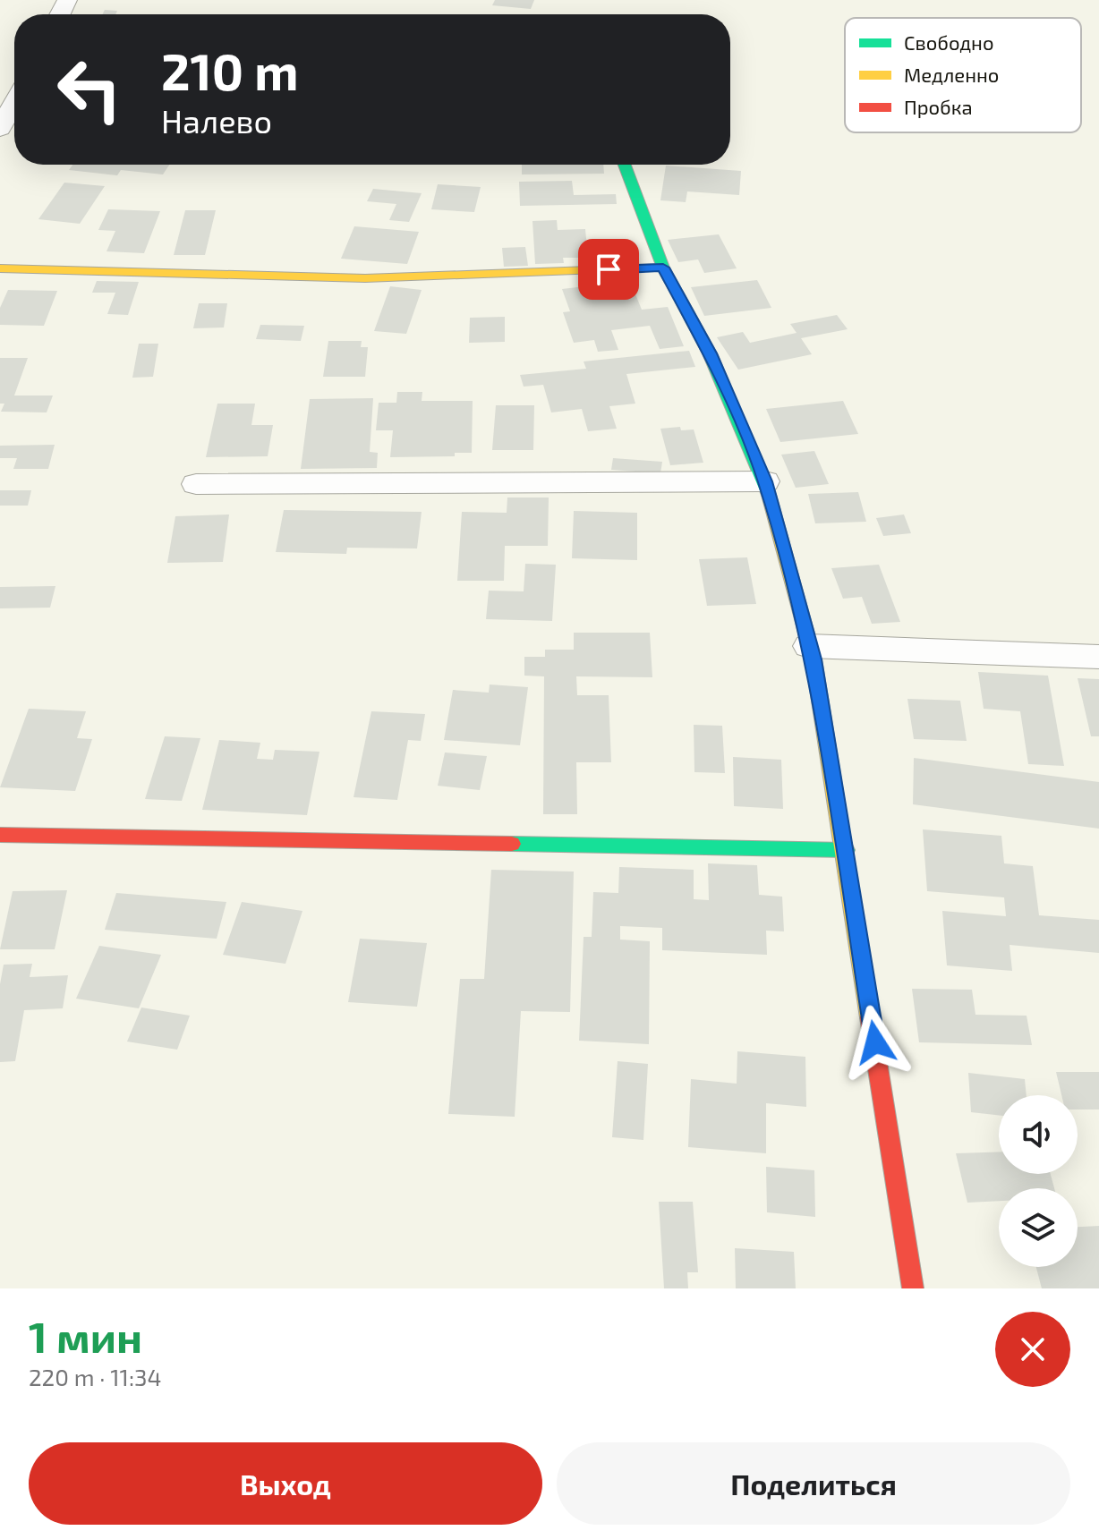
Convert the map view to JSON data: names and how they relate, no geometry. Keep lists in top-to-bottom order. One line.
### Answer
{"legend":["Свободно","Медленно","Пробка"],"page":{"turn":["210 m","Налево"],"heading":["1 мин","220 m · 11:34"],"buttons":["Выход","Поделиться"]}}
